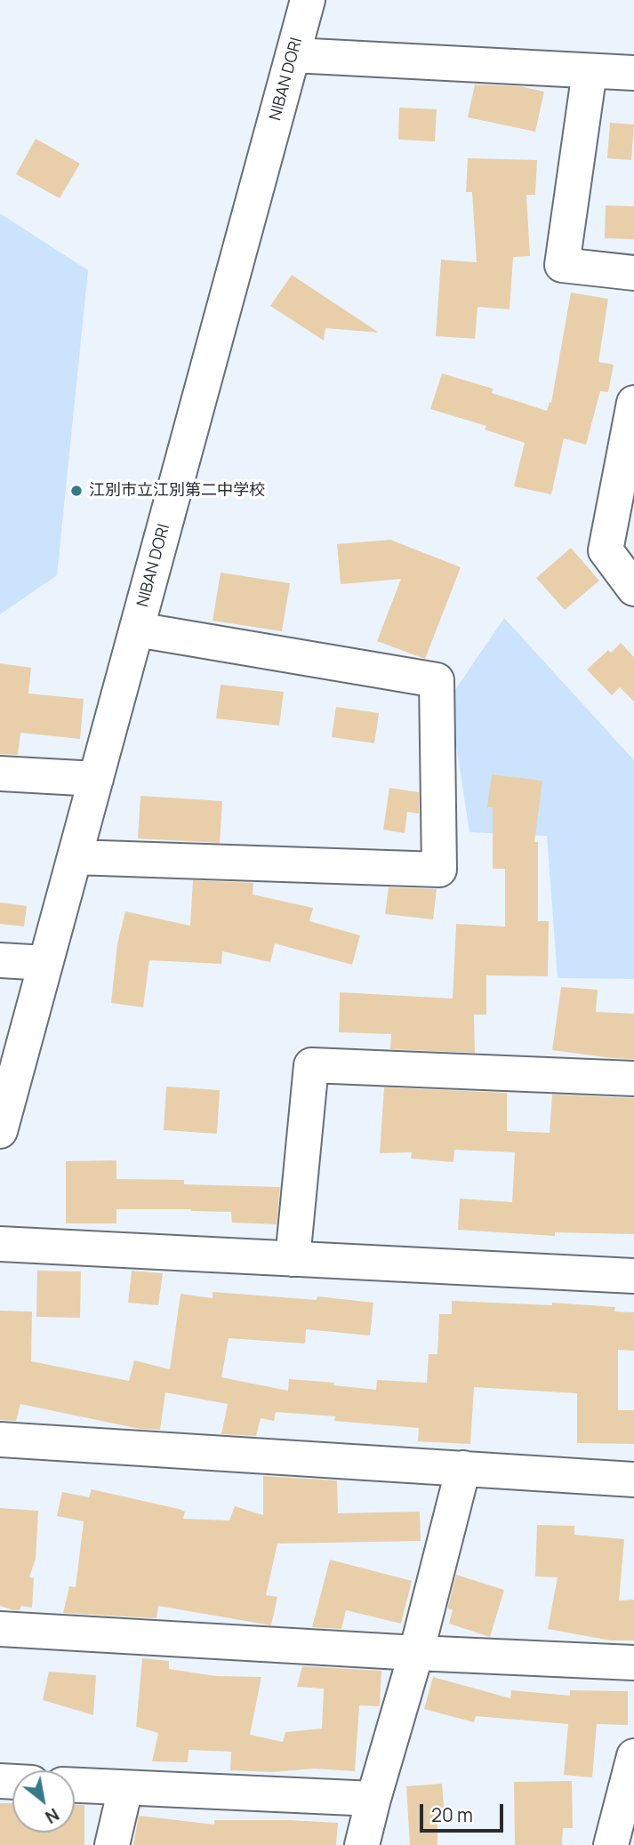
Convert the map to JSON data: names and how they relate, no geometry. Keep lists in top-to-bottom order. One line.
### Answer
{"streets":{"street":["NIBAN DORI"]},"places":["江別市立江別第二中学校"],"scale_bar":"20 m","north":"bottom right"}
